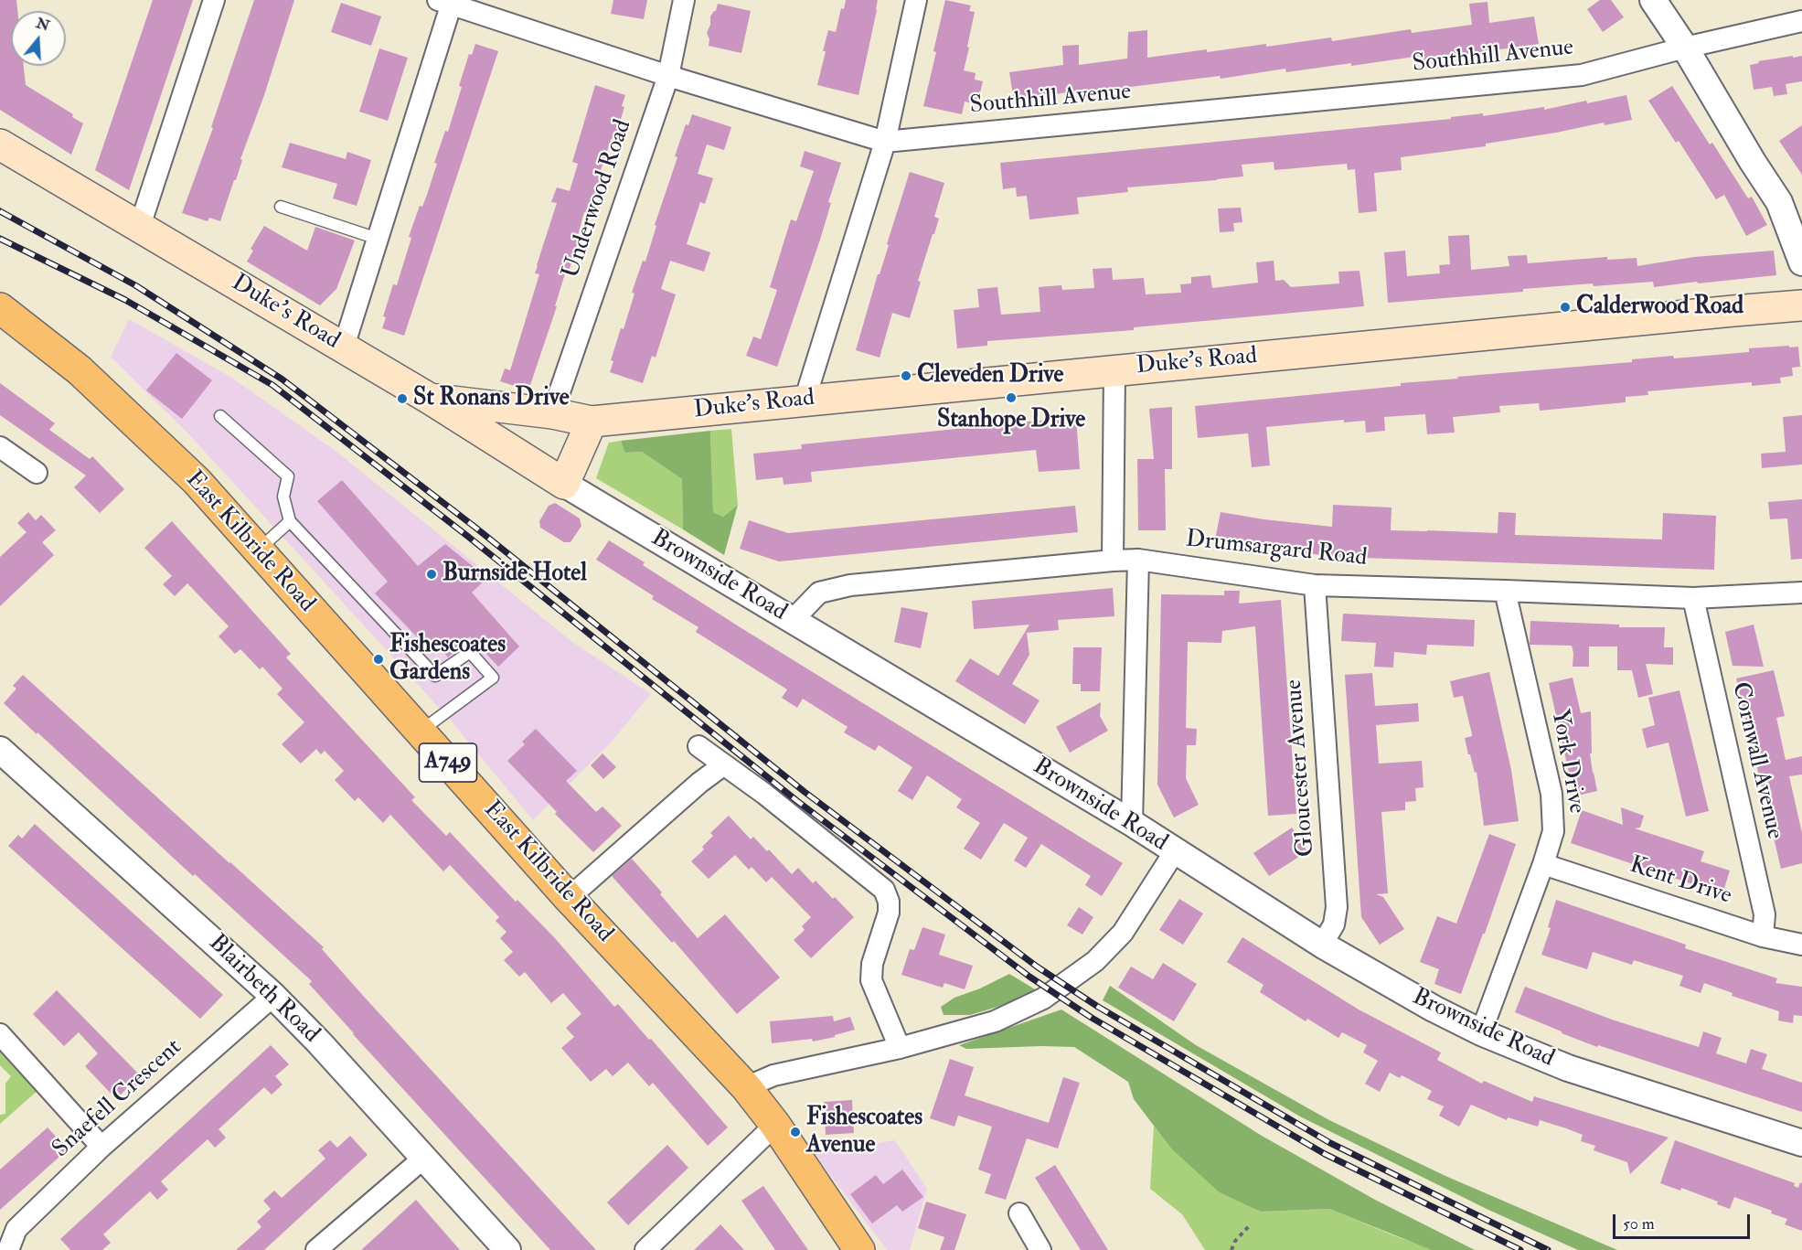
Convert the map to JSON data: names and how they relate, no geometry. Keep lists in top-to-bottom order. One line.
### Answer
{"streets":{"main road":["Duke's Road","East Kilbride Road","Brownside Road","A749"],"street":["Southhill Avenue","Underwood Road","Drumsargard Road","Cornwall Avenue","York Drive","Gloucester Avenue","Kent Drive","Blairbeth Road","Snaefell Crescent"]},"crossings":[["Southhill Avenue","Underwood Road"],["Underwood Road","Duke's Road"],["Duke's Road","Brownside Road"],["Drumsargard Road","Brownside Road"],["Drumsargard Road","Cornwall Avenue"],["Drumsargard Road","York Drive"],["Drumsargard Road","Gloucester Avenue"],["Brownside Road","York Drive"],["Brownside Road","Gloucester Avenue"],["Cornwall Avenue","Kent Drive"],["York Drive","Kent Drive"],["Blairbeth Road","Snaefell Crescent"]],"places":["Calderwood Road","Cleveden Drive","Stanhope Drive","St Ronans Drive","Burnside Hotel","Fishescoates Gardens","Fishescoates Avenue"],"scale_bar":"50 m","north":"top"}
